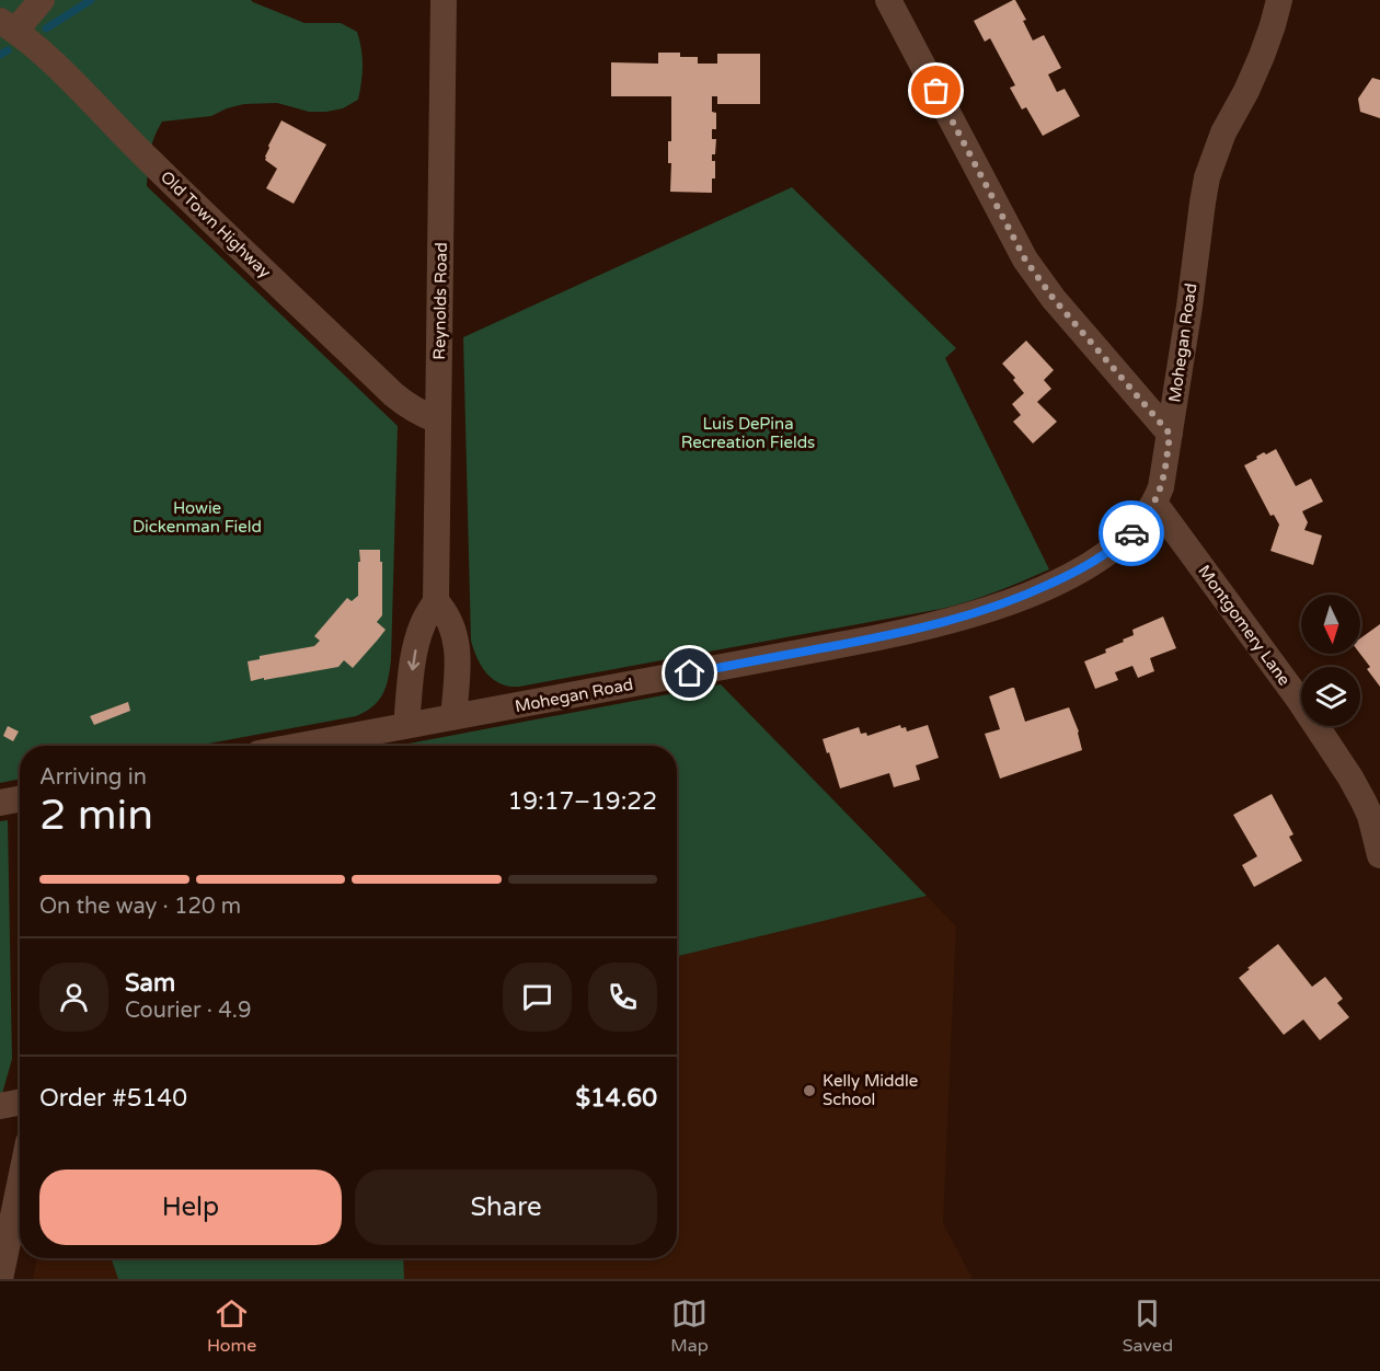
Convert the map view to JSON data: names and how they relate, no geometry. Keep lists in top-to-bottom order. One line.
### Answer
{"streets":{"street":["Old Town Highway","Reynolds Road","Mohegan Road","Montgomery Lane"]},"crossings":[["Old Town Highway","Reynolds Road"],["Reynolds Road","Mohegan Road"],["Mohegan Road","Montgomery Lane"]],"parks":["Luis DePina Recreation Fields","Howie Dickenman Field"],"places":["Kelly Middle School"],"north":"bottom","page":{"heading":["2 min","Arriving in","19:17–19:22"],"panel":["Sam","Courier · 4.9","Order #5140","$14.60"],"bar":"On the way · 120 m","buttons":["Help","Share"],"tabs":["Home","Map","Saved"]}}
